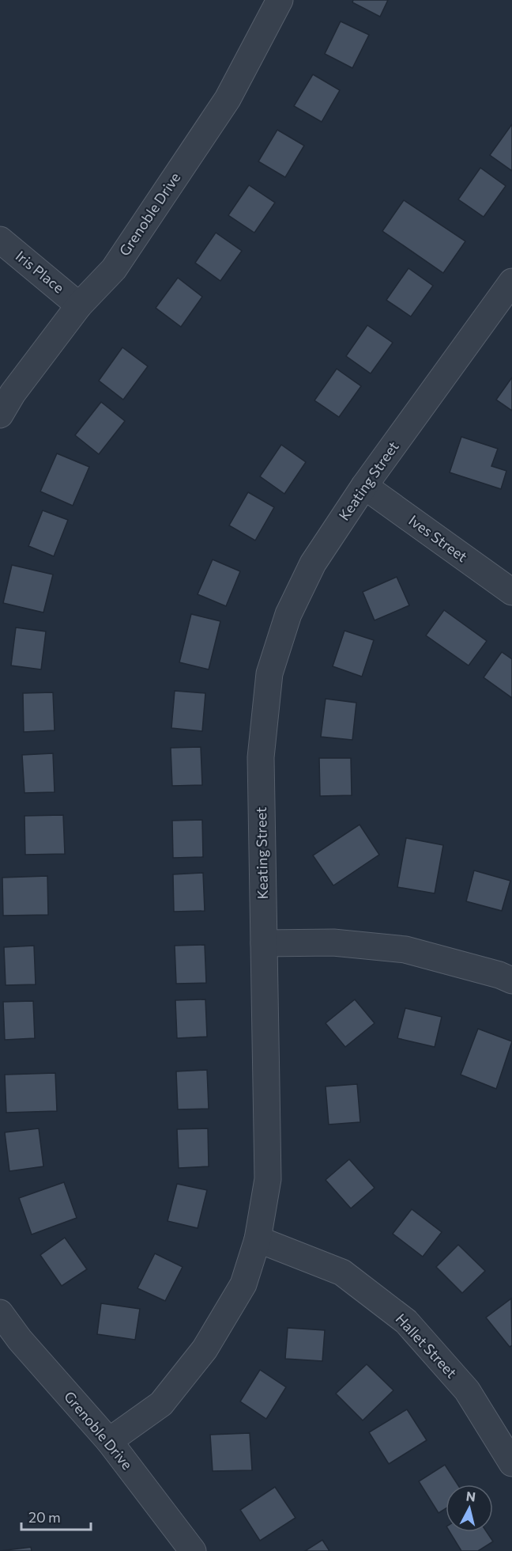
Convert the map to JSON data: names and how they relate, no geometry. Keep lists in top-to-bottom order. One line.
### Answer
{"streets":{"street":["Grenoble Drive","Iris Place","Keating Street","Ives Street","Hallet Street"]},"crossings":[["Grenoble Drive","Iris Place"],["Grenoble Drive","Keating Street"],["Keating Street","Ives Street"],["Keating Street","Hallet Street"]],"scale_bar":"20 m","north":"top"}
